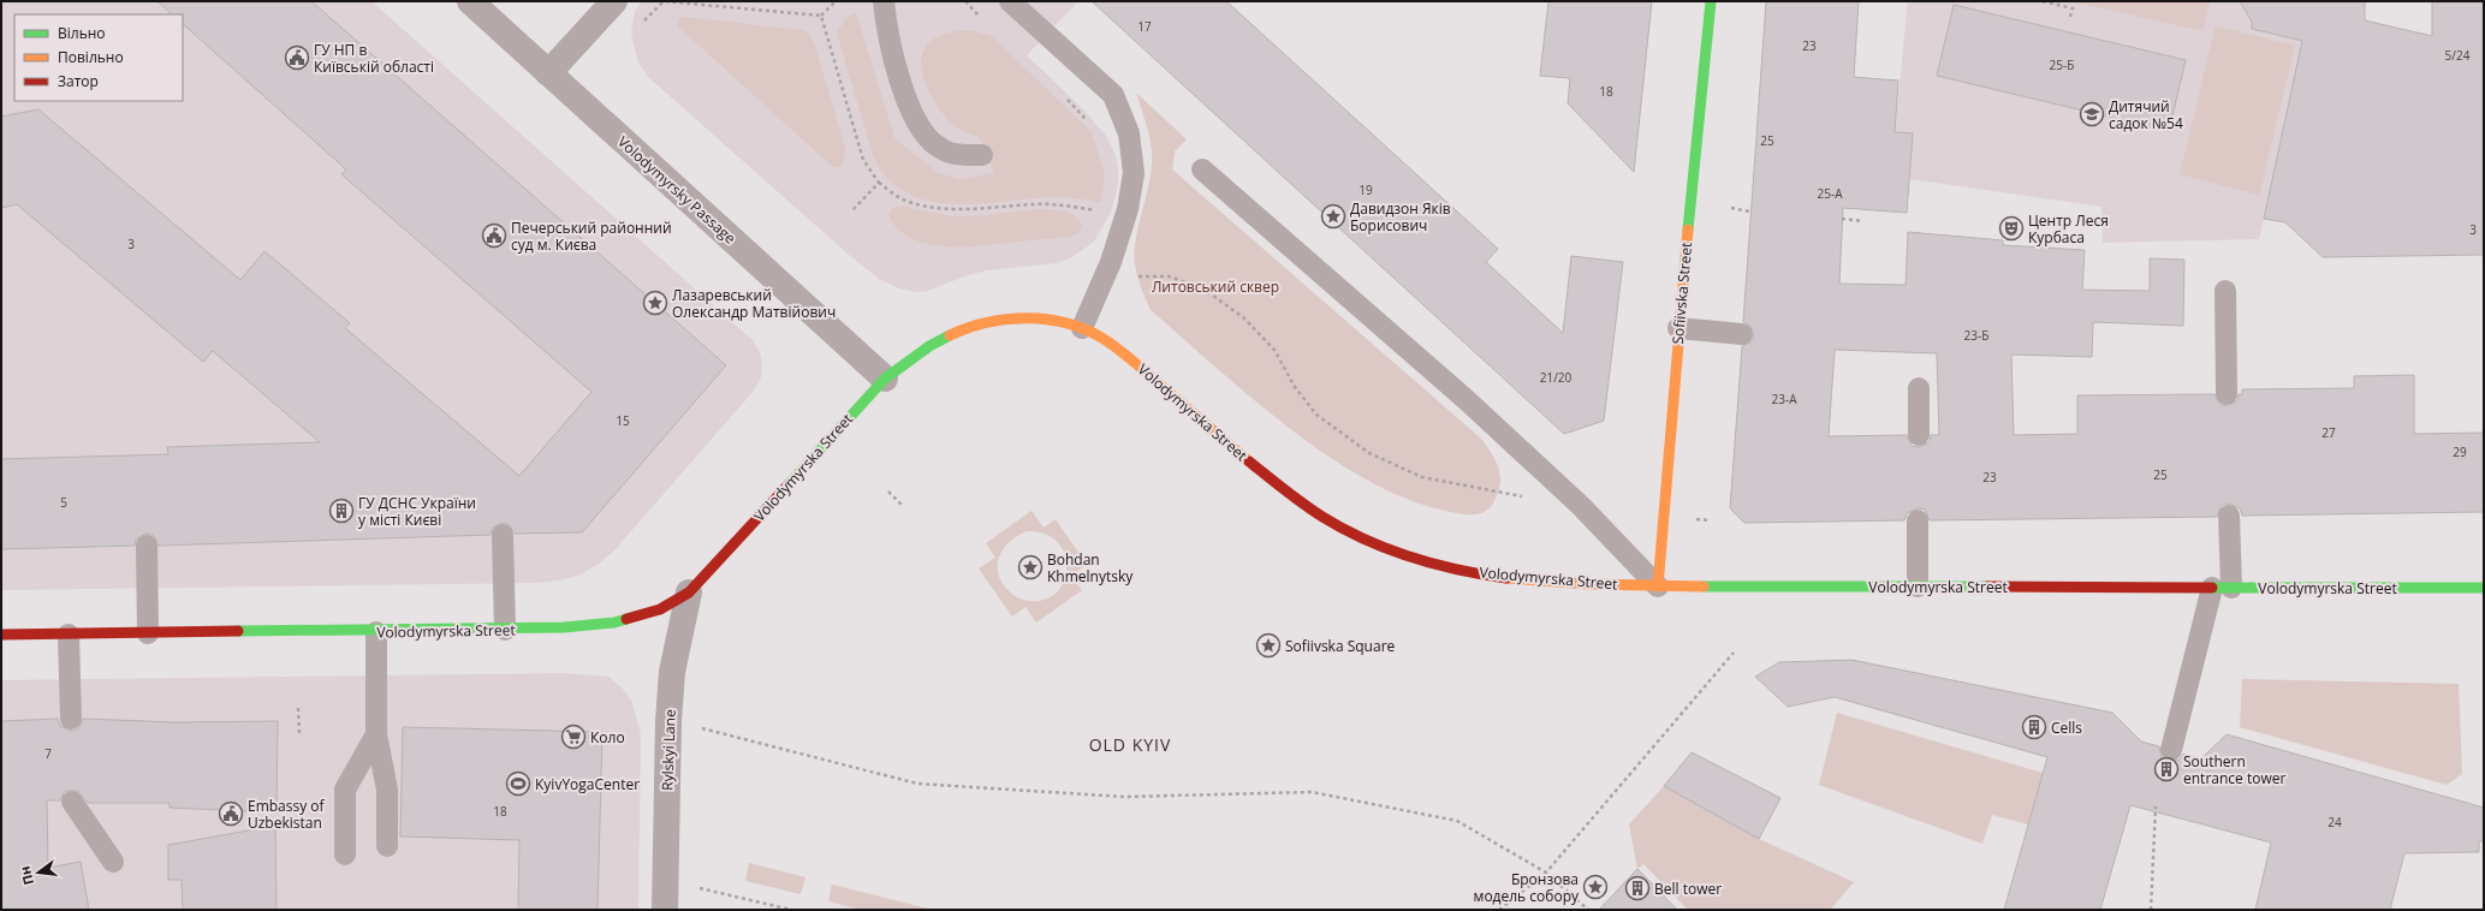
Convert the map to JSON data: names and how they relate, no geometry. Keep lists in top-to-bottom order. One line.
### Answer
{"streets":{"main road":["Sofiivska Street","Volodymyrska Street"],"street":["Volodymyrsky Passage","Rylskyi Lane"]},"crossings":[["Volodymyrsky Passage","Volodymyrska Street"],["Sofiivska Street","Volodymyrska Street"],["Volodymyrska Street","Rylskyi Lane"]],"districts":["OLD KYIV"],"parks":["Литовський сквер"],"places":{"public building":["ГУ НП в Київській області","Печерський районний суд м. Києва","Embassy of Uzbekistan"],"school or university":["Дитячий садок №54"],"place":["Давидзон Яків Борисович","Лазаревський Олександр Матвійович","Bohdan Khmelnytsky","Sofiivska Square","Бронзова модель собору"],"theatre":["Центр Леся Курбаса"],"building":["ГУ ДСНС України у місті Києві","Cells","Southern entrance tower","Bell tower"],"supermarket":["Коло"],"sports":["KyivYogaCenter"]},"house_numbers":["17","23","5/24","25-Б","18","25","19","25-А","3","3","23-Б","21/20","23-А","15","27","29","25","23","5","7","18","24"],"legend":["Вільно","Повільно","Затор"],"north":"left"}
